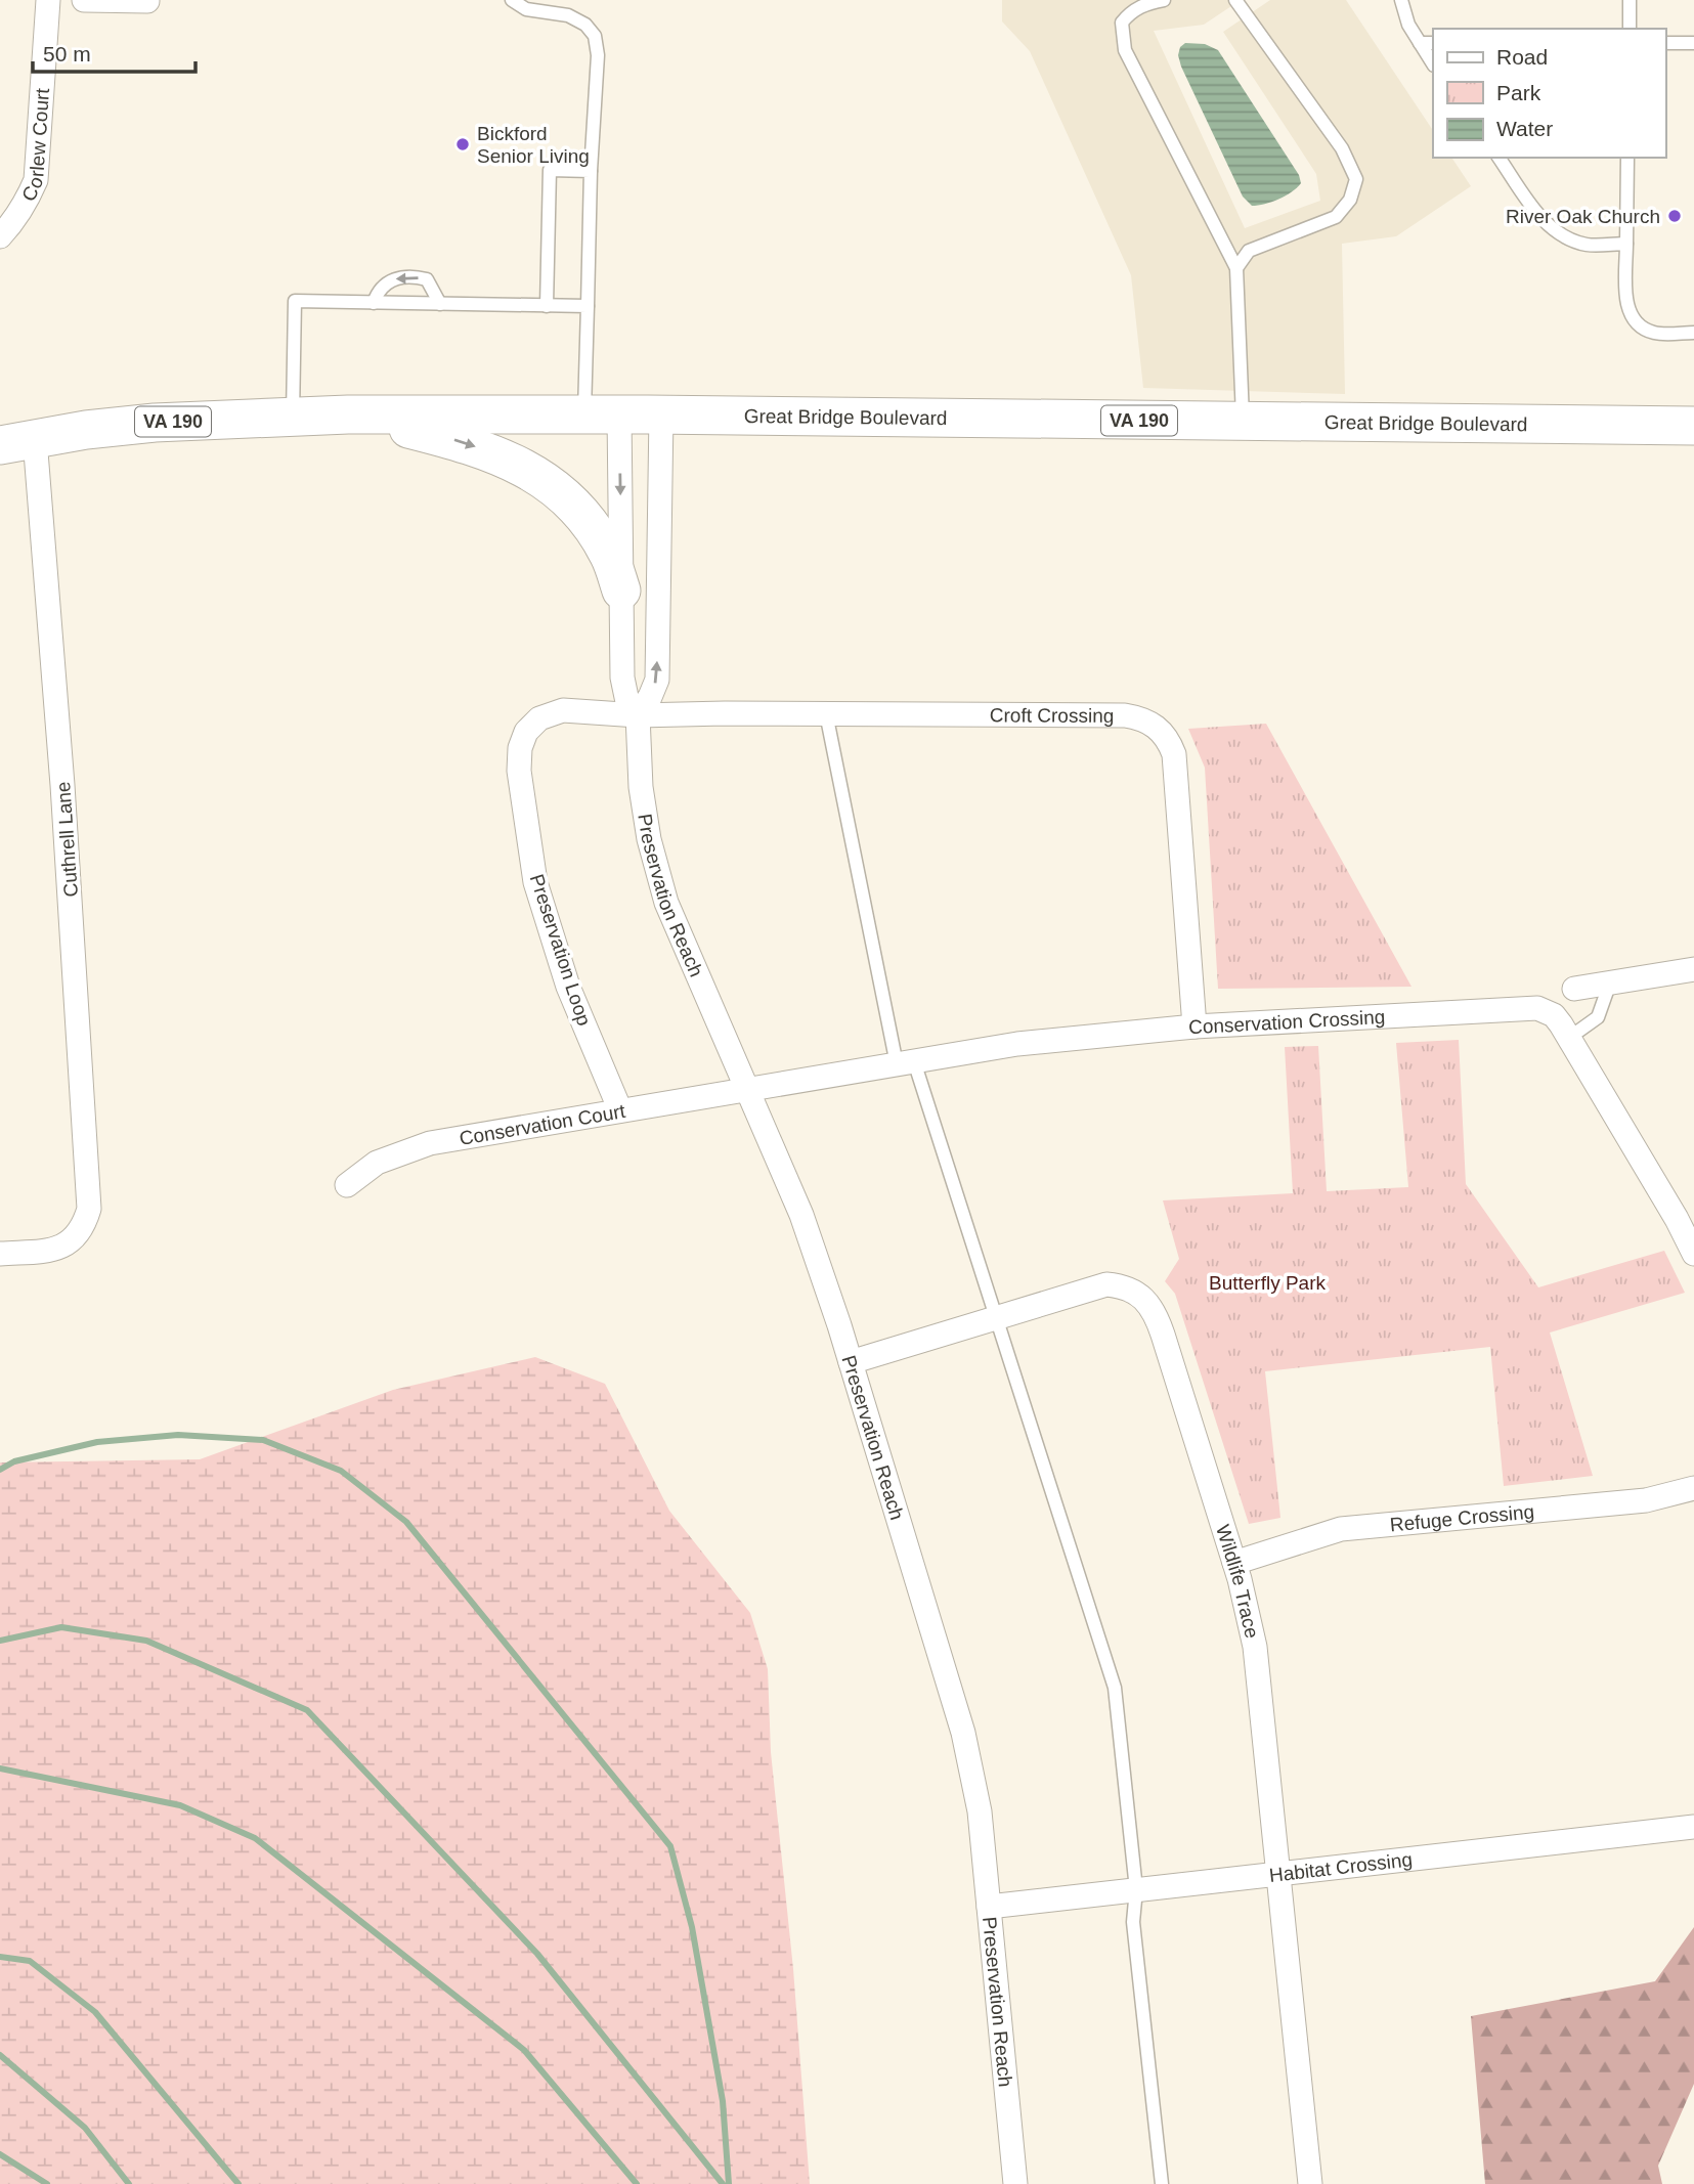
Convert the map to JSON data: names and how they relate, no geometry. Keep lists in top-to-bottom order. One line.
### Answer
{"streets":{"main road":["Great Bridge Boulevard","VA 190"],"street":["Corlew Court","Croft Crossing","Cuthrell Lane","Preservation Reach","Preservation Loop","Conservation Crossing","Conservation Court","Refuge Crossing","Wildlife Trace","Habitat Crossing"]},"crossings":[["Great Bridge Boulevard","Cuthrell Lane"],["Great Bridge Boulevard","Preservation Reach"],["Croft Crossing","Preservation Reach"],["Croft Crossing","Preservation Loop"],["Croft Crossing","Conservation Crossing"],["Preservation Reach","Preservation Loop"],["Preservation Reach","Conservation Crossing"],["Preservation Reach","Conservation Court"],["Preservation Reach","Wildlife Trace"],["Preservation Reach","Habitat Crossing"],["Preservation Loop","Conservation Court"],["Conservation Crossing","Conservation Court"],["Refuge Crossing","Wildlife Trace"],["Wildlife Trace","Habitat Crossing"]],"parks":["Butterfly Park"],"places":["Bickford Senior Living","River Oak Church"],"legend":["Road","Park","Water"],"scale_bar":"50 m"}
